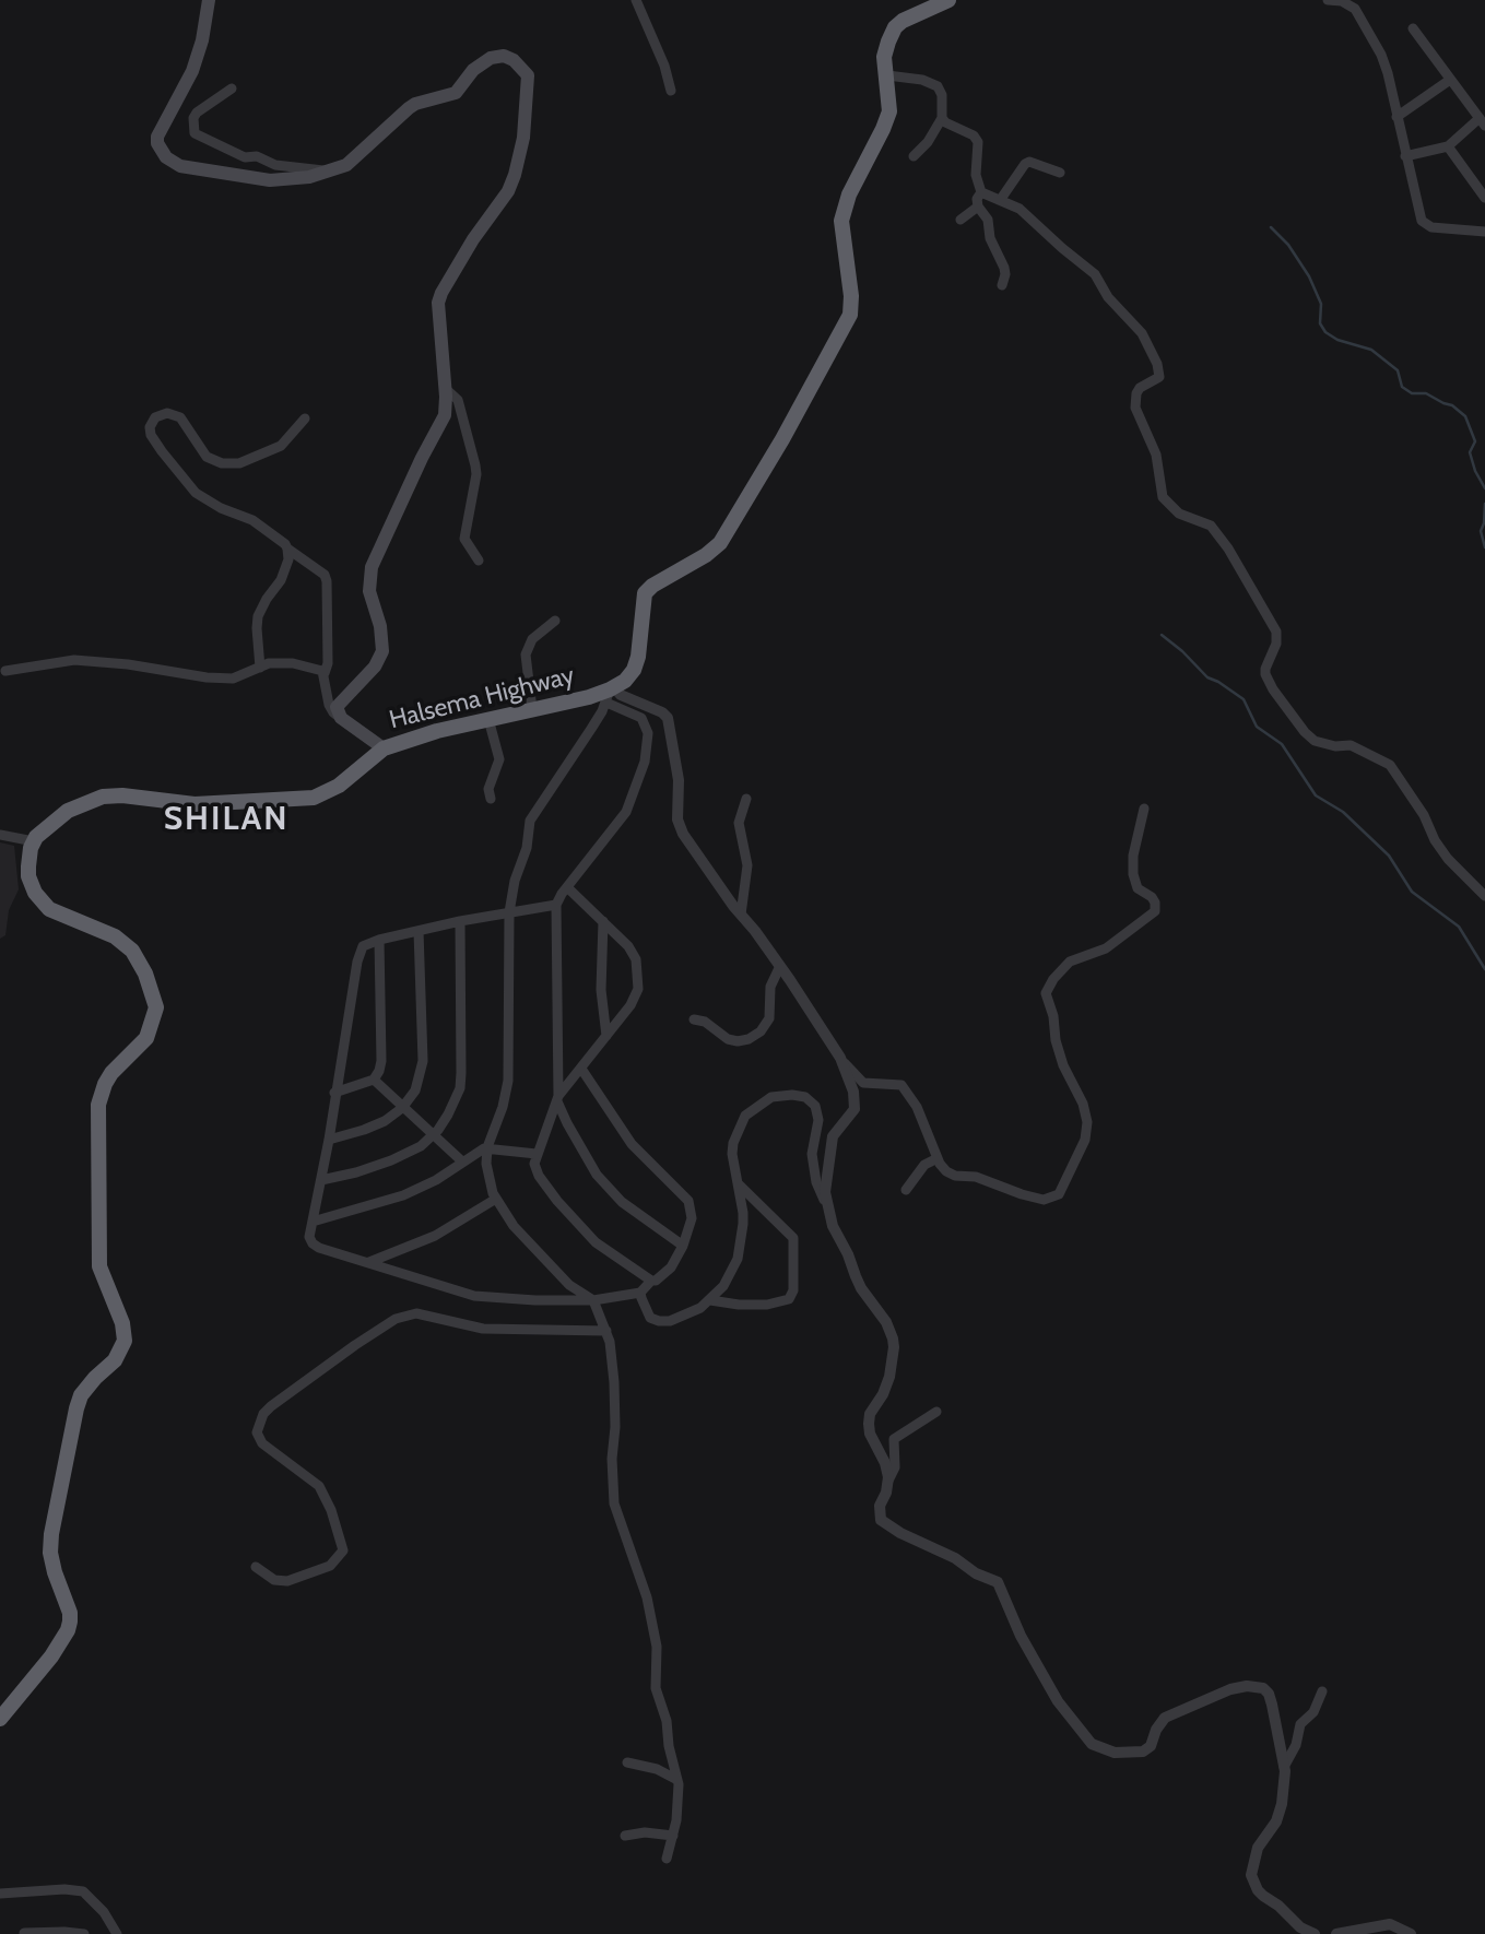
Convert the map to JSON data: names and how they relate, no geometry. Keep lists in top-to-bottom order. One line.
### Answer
{"streets":{"highway":["Halsema Highway"]},"districts":["SHILAN"]}
